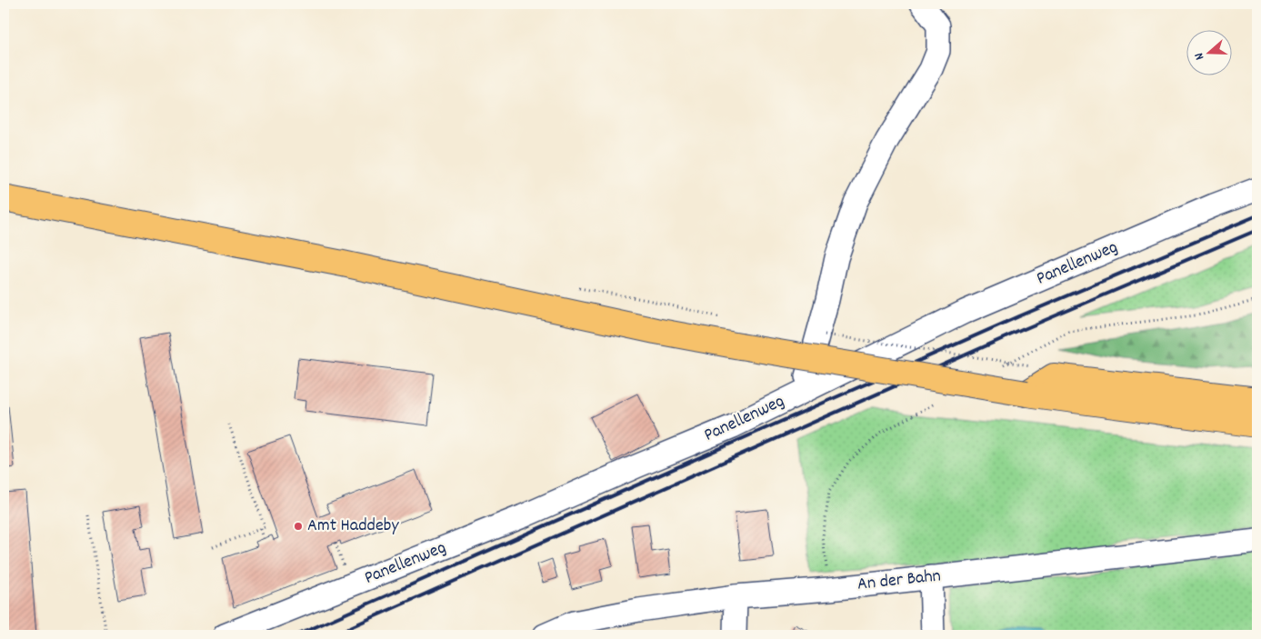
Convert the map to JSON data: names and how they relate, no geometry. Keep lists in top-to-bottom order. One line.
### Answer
{"streets":{"street":["Panellenweg","An der Bahn"]},"places":["Amt Haddeby"],"north":"left"}
